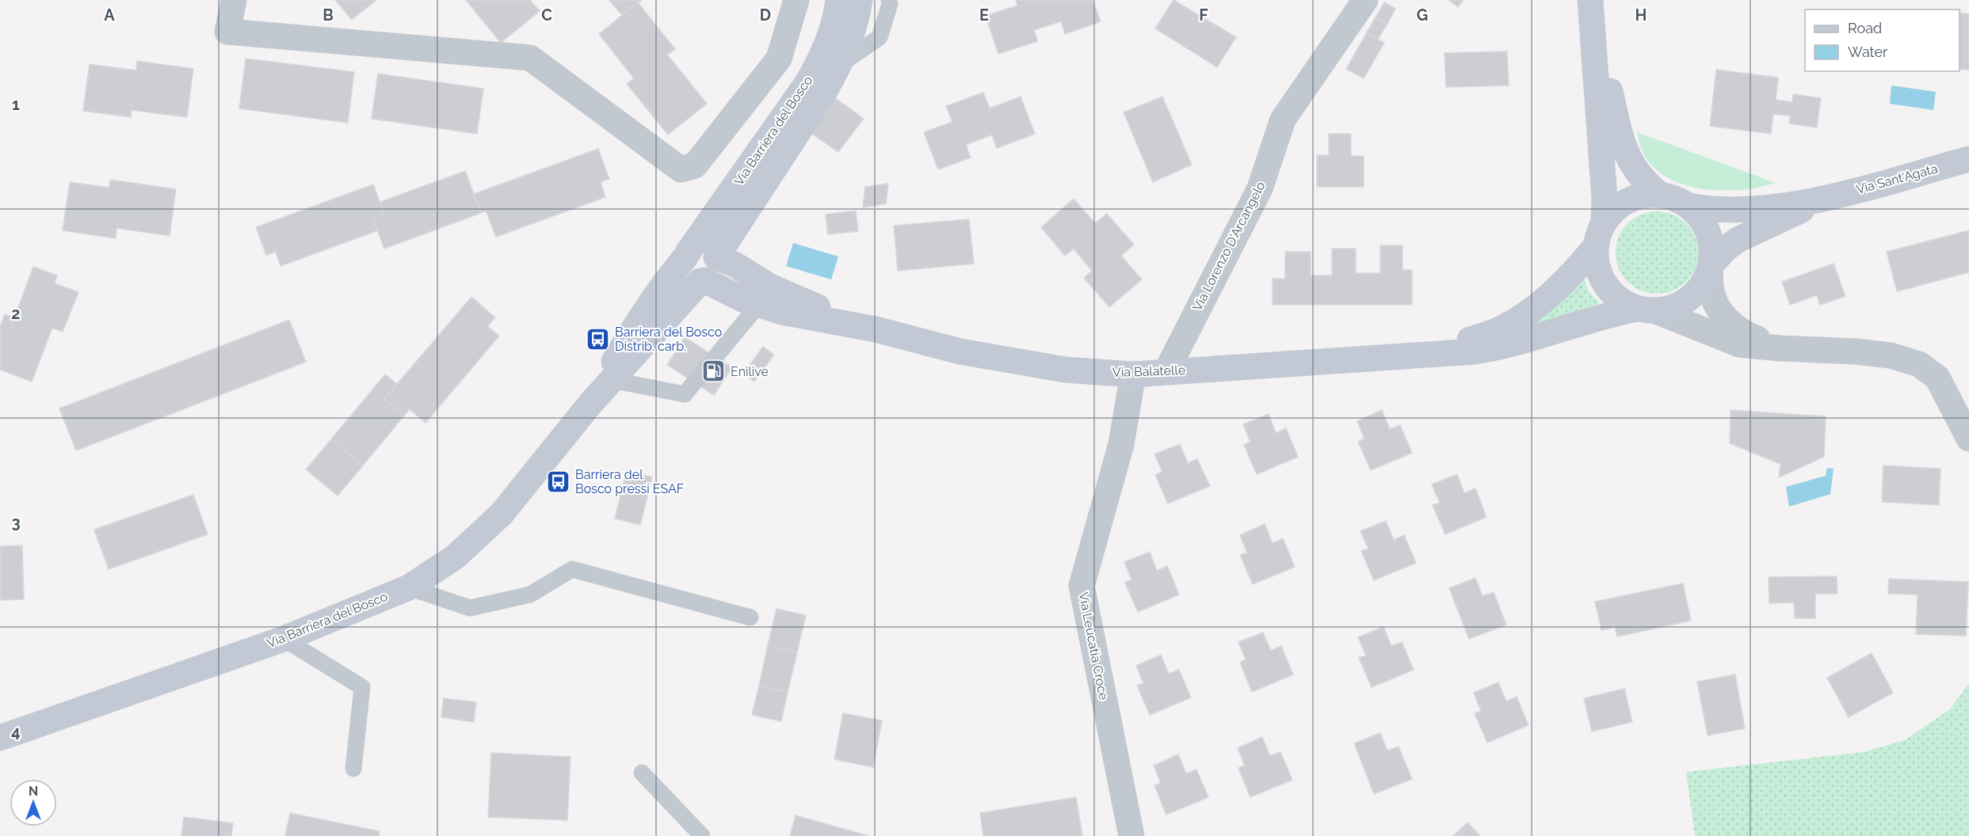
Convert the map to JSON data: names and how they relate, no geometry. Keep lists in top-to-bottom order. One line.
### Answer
{"streets":{"main road":["Via Barriera del Bosco","Via Sant'Agata","Via Balatelle"],"street":["Via Lorenzo D'Arcangelo","Via Leucatia Croce"]},"crossings":[["Via Lorenzo D'Arcangelo","Via Balatelle"],["Via Balatelle","Via Leucatia Croce"]],"places":{"bus stop":["Barriera del Bosco Distrib. carb.","Barriera del Bosco pressi ESAF"],"fuel station":["Enilive"]},"legend":["Road","Water"],"north":"top","grid":{"columns":["A","B","C","D","E","F","G","H"],"rows":["1","2","3","4"]}}
